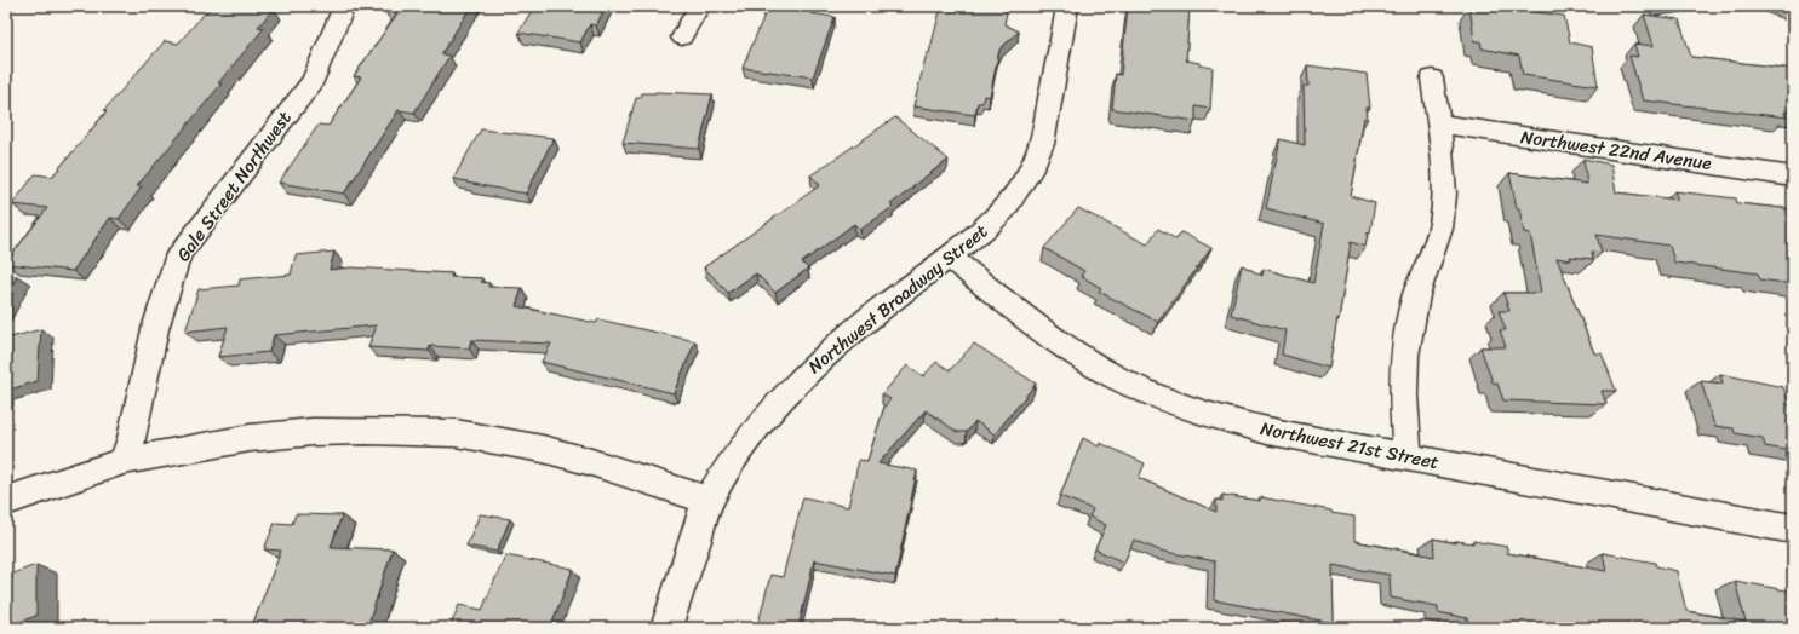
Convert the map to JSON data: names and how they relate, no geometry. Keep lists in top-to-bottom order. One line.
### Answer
{"streets":{"street":["Northwest 22nd Avenue","Gale Street Northwest","Northwest Broadway Street","Northwest 21st Street"]},"crossings":[["Northwest Broadway Street","Northwest 21st Street"]]}
